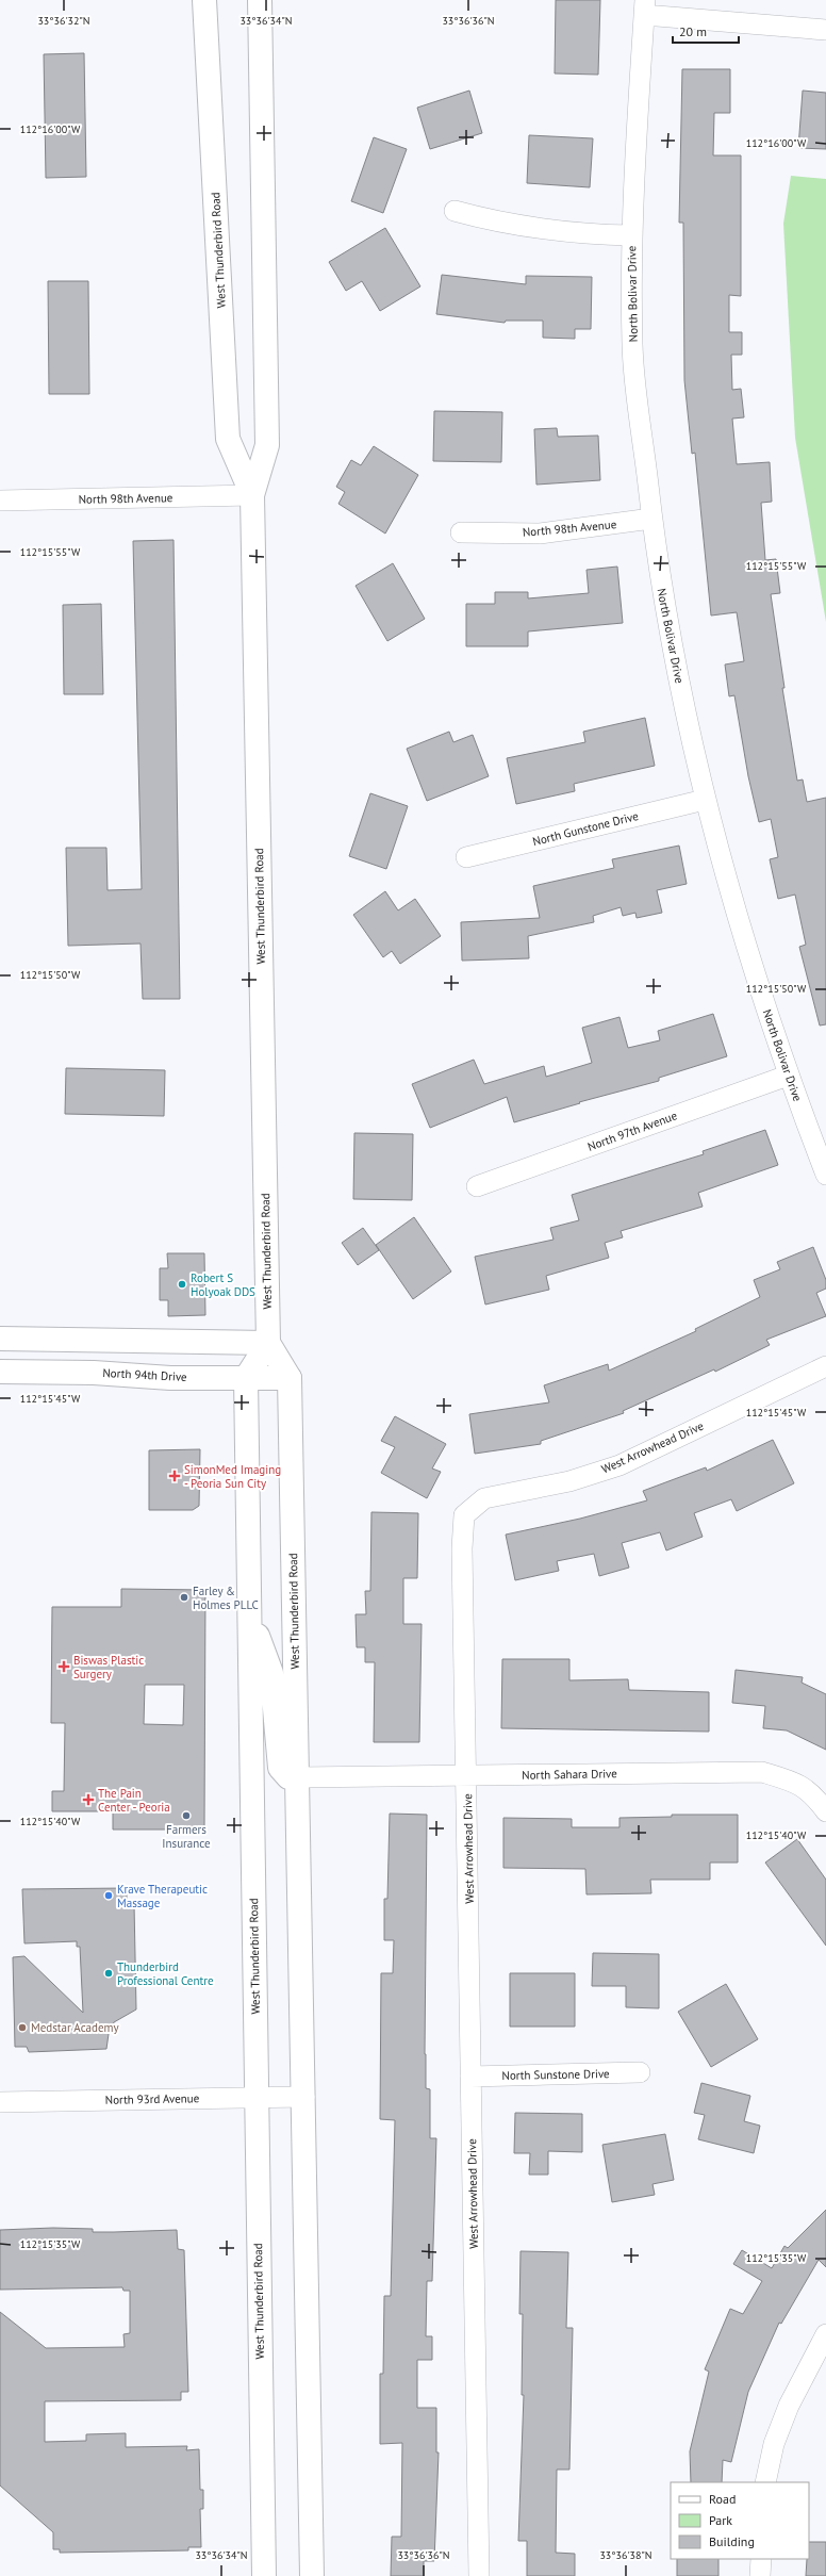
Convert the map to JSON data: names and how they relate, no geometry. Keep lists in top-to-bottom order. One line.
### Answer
{"streets":{"main road":["West Thunderbird Road","North 94th Drive"],"street":["North Bolivar Drive","North 98th Avenue","North Gunstone Drive","North 97th Avenue","West Arrowhead Drive","North Sahara Drive","North Sunstone Drive","North 93rd Avenue"]},"crossings":[["West Thunderbird Road","North 98th Avenue"],["West Thunderbird Road","North 94th Drive"],["West Thunderbird Road","North Sahara Drive"],["West Thunderbird Road","North 93rd Avenue"],["North Bolivar Drive","North 98th Avenue"],["North Bolivar Drive","North Gunstone Drive"],["North Bolivar Drive","North 97th Avenue"],["West Arrowhead Drive","North Sahara Drive"],["West Arrowhead Drive","North Sunstone Drive"]],"places":{"other":["Robert S Holyoak DDS","Farley & Holmes PLLC","Farmers Insurance","Krave Therapeutic Massage","Thunderbird Professional Centre","Medstar Academy"],"health":["SimonMed Imaging - Peoria Sun City","Biswas Plastic Surgery","The Pain Center - Peoria"]},"legend":["Road","Park","Building"],"scale_bar":"20 m","coordinates":["33°36'32\"N","33°36'34\"N","33°36'36\"N","112°16'00\"W","112°15'55\"W","112°15'50\"W","112°15'45\"W","112°15'40\"W","112°15'35\"W","33°36'38\"N"]}
